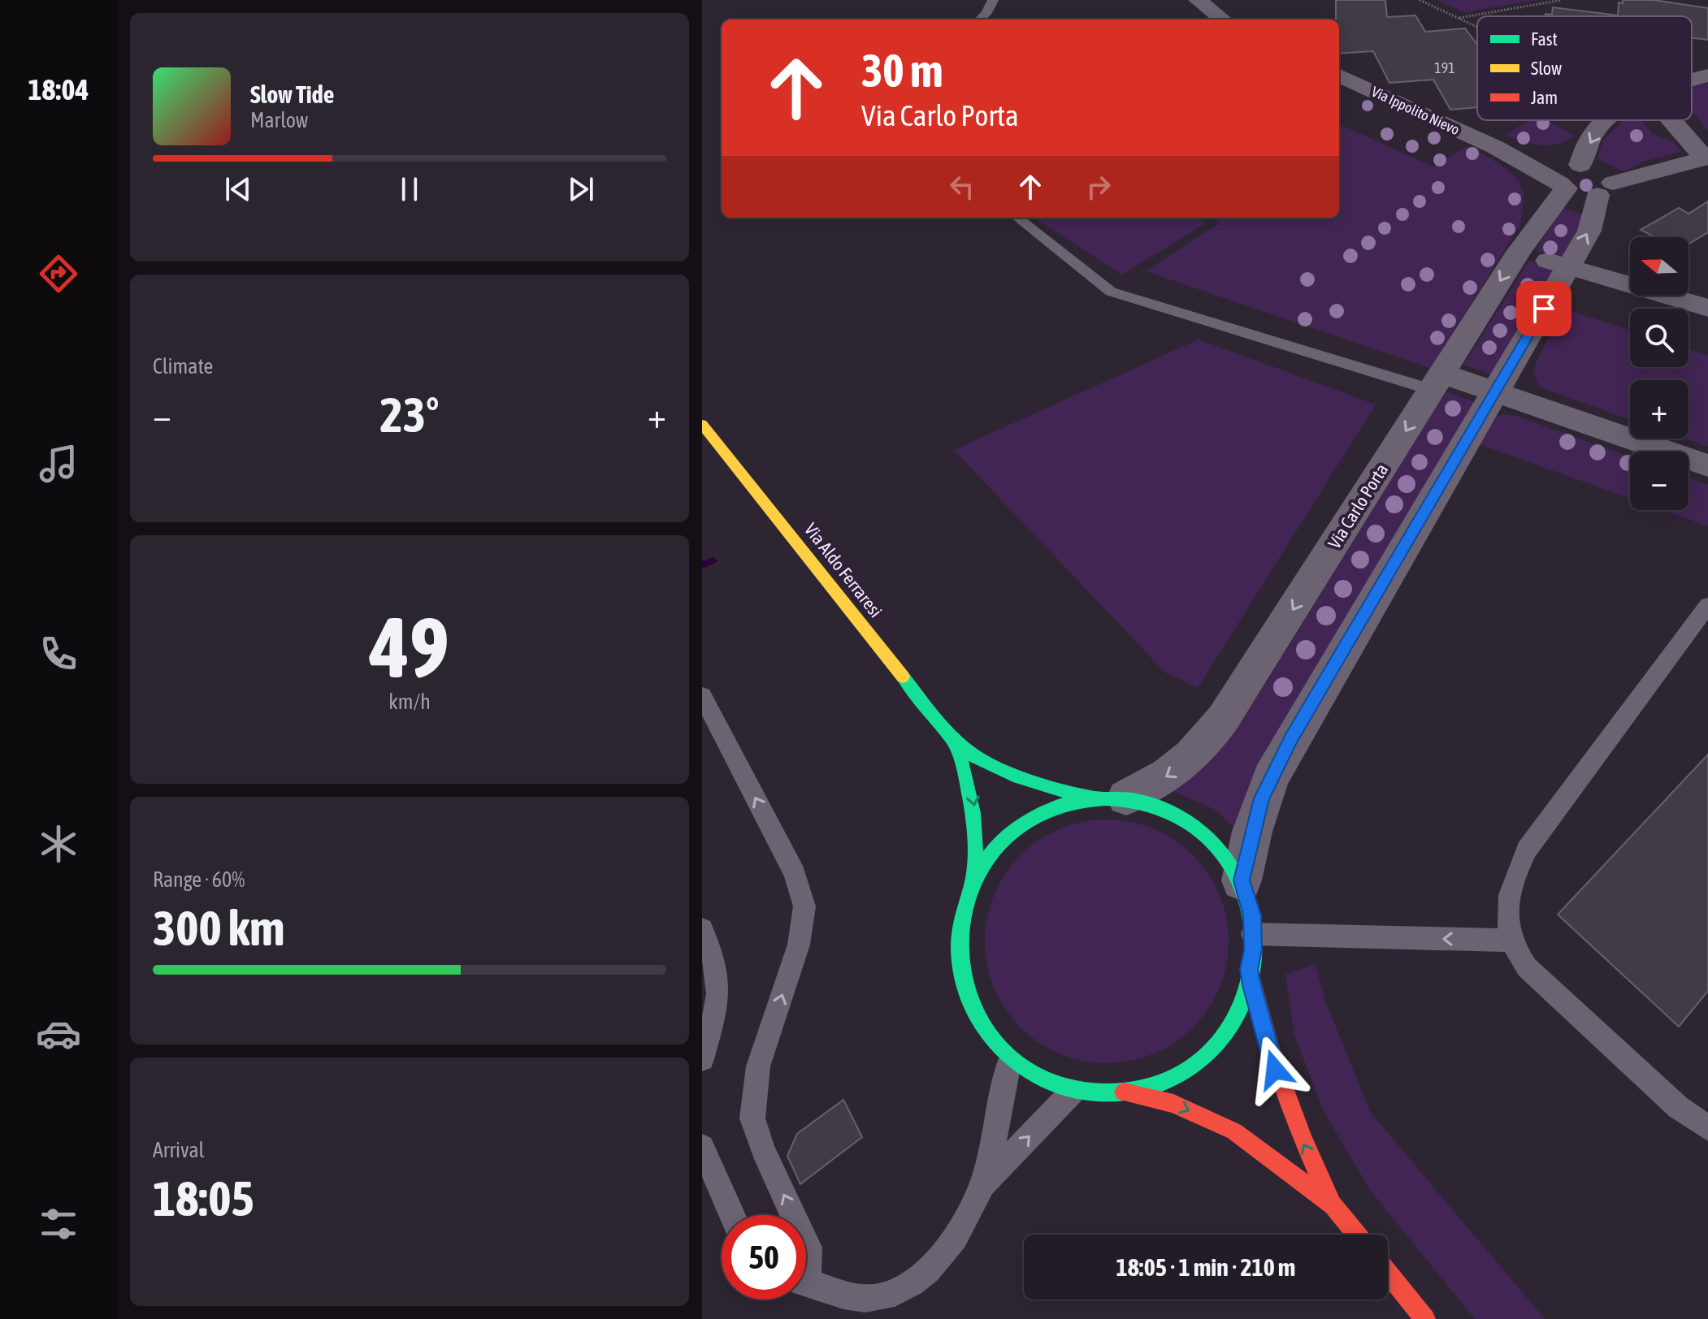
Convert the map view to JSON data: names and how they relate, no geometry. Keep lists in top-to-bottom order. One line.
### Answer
{"streets":{"main road":["Via Aldo Ferraresi"],"street":["Via Ippolito Nievo","Via Carlo Porta"]},"crossings":[["Via Ippolito Nievo","Via Carlo Porta"],["Via Carlo Porta","Via Aldo Ferraresi"]],"house_numbers":["191"],"legend":["Fast","Slow","Jam"],"north":"left","page":{"tabs":"18:04","turn":["30 m","Via Carlo Porta"],"song":["Slow Tide","Marlow"],"map_buttons":["+","−"],"tile":["Climate",["49","km/h"],["Range · 60%","300 km"],["Arrival","18:05"]],"heat":["−","23°","+"],"limit":"50","trip":"18:05 · 1 min · 210 m"}}
